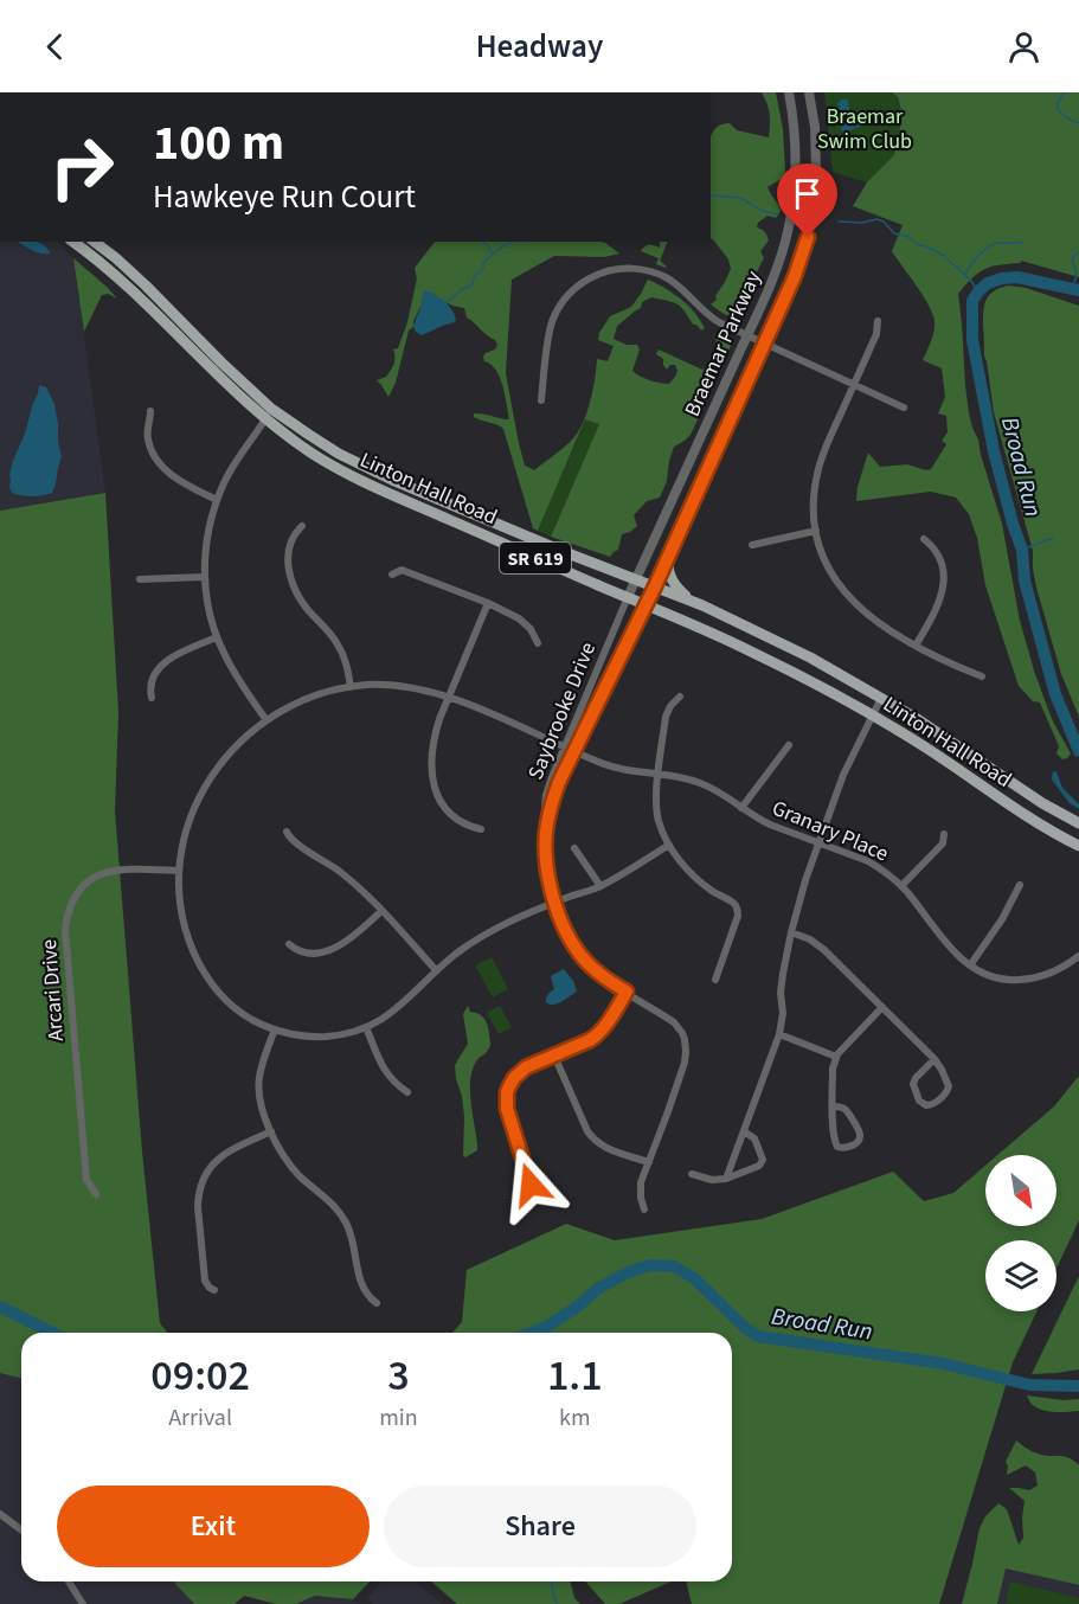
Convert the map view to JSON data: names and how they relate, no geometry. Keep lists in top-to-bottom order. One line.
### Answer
{"streets":{"main road":["Linton Hall Road","SR 619"],"street":["Braemar Parkway","Saybrooke Drive","Granary Place","Arcari Drive"]},"crossings":[["Braemar Parkway","Linton Hall Road"],["Braemar Parkway","Saybrooke Drive"],["Linton Hall Road","Saybrooke Drive"],["Saybrooke Drive","Granary Place"],["Granary Place","Arcari Drive"]],"water":["Broad Run"],"parks":["Braemar Swim Club"],"north":"bottom right","page":{"header":"Headway","turn":["100 m","Hawkeye Run Court"],"eta":["09:02","Arrival","3","min","1.1","km"],"buttons":["Exit","Share"]}}
